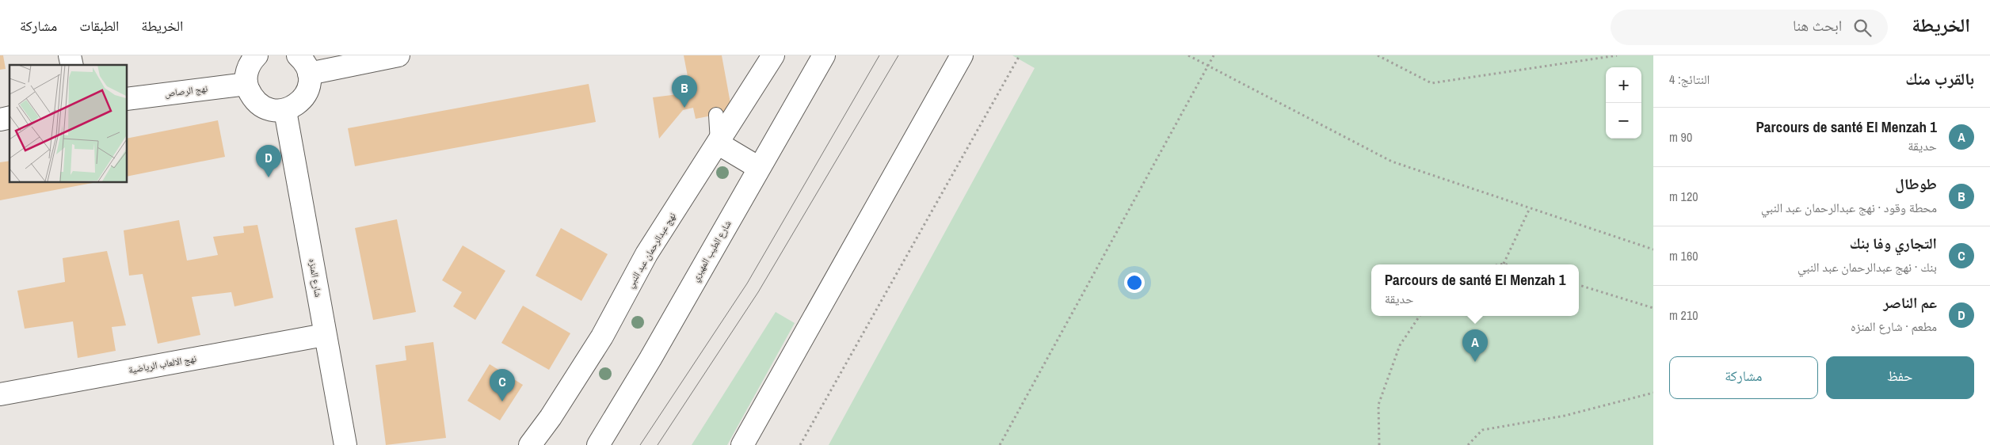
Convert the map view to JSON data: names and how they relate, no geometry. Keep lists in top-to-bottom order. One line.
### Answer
{"streets":{"street":["نهج الرصاص","نهج عبدالرحمان عبد النبي","شارع الطيب المهيري","شارع المنزه","نهج الالعاب الرياضية"]},"crossings":[["نهج الرصاص","شارع المنزه"],["شارع المنزه","نهج الالعاب الرياضية"]],"page":{"header":"الخريطة","search":"ابحث هنا","nav":["الخريطة","الطبقات","مشاركة"],"heading":["بالقرب منك","النتائج: 4"],"map_buttons":["+","−"],"pins":["B","D","A","C"],"list":[{"mark":"A","name":"Parcours de santé El Menzah 1","note":"حديقة","value":"90 m"},{"mark":"B","name":"طوطال","note":"محطة وقود · نهج عبدالرحمان عبد النبي","value":"120 m"},{"mark":"C","name":"التجاري وفا بنك","note":"بنك · نهج عبدالرحمان عبد النبي","value":"160 m"},{"mark":"D","name":"عم الناصر","note":"مطعم · شارع المنزه","value":"210 m"}],"popup":["Parcours de santé El Menzah 1","حديقة"],"buttons":["حفظ","مشاركة"]}}
